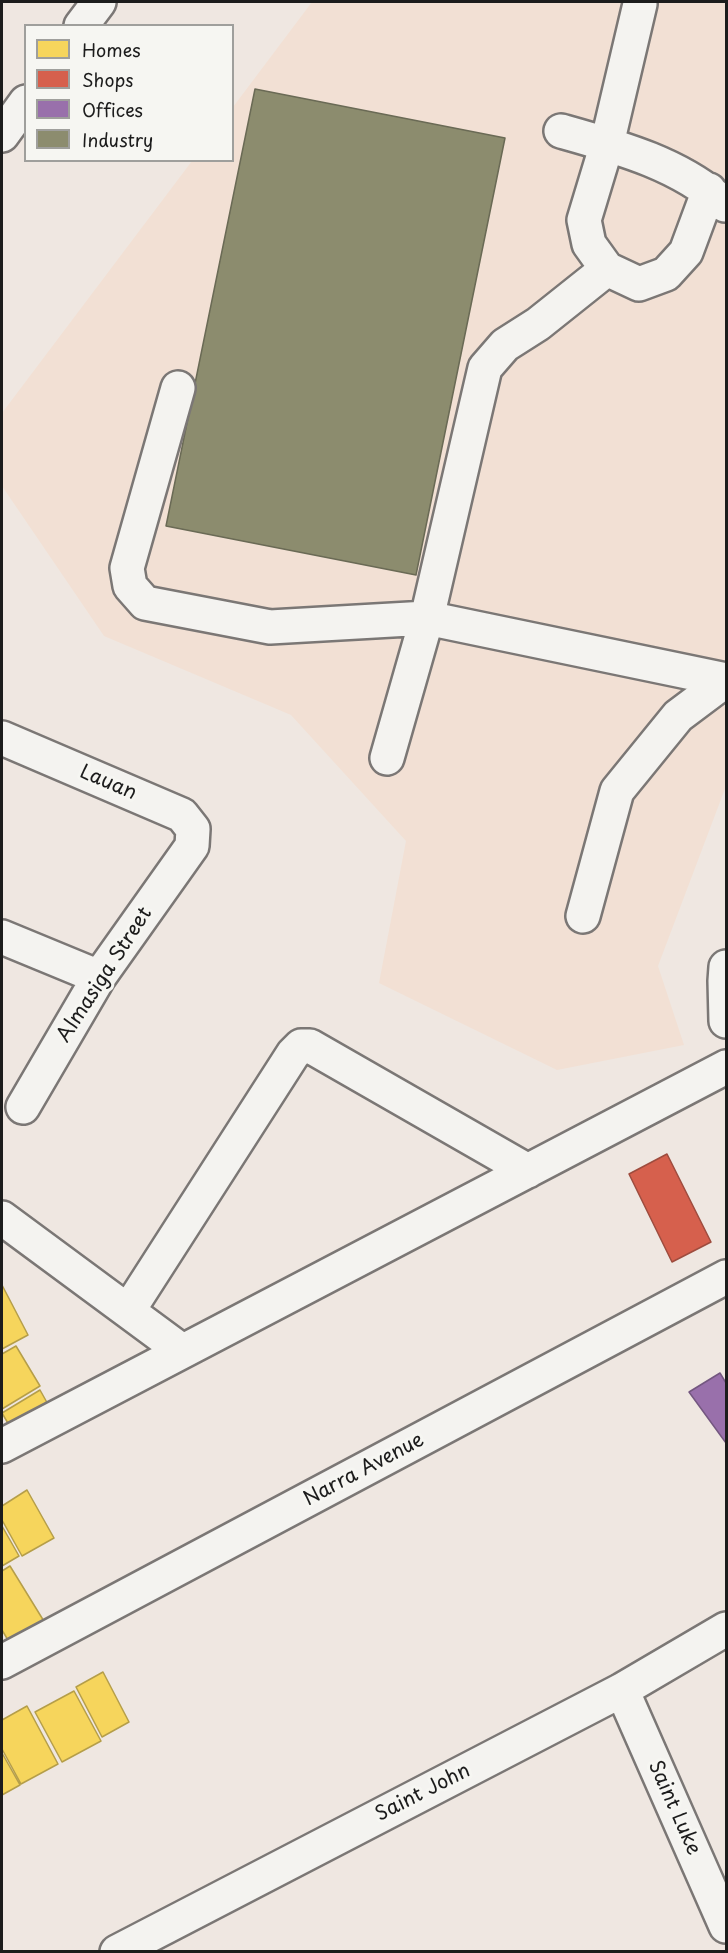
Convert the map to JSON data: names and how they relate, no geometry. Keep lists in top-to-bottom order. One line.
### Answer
{"streets":{"street":["Lauan","Almasiga Street","Narra Avenue","Saint John","Saint Luke"]},"crossings":[["Lauan","Almasiga Street"],["Saint John","Saint Luke"]],"legend":["Homes","Shops","Offices","Industry"]}
